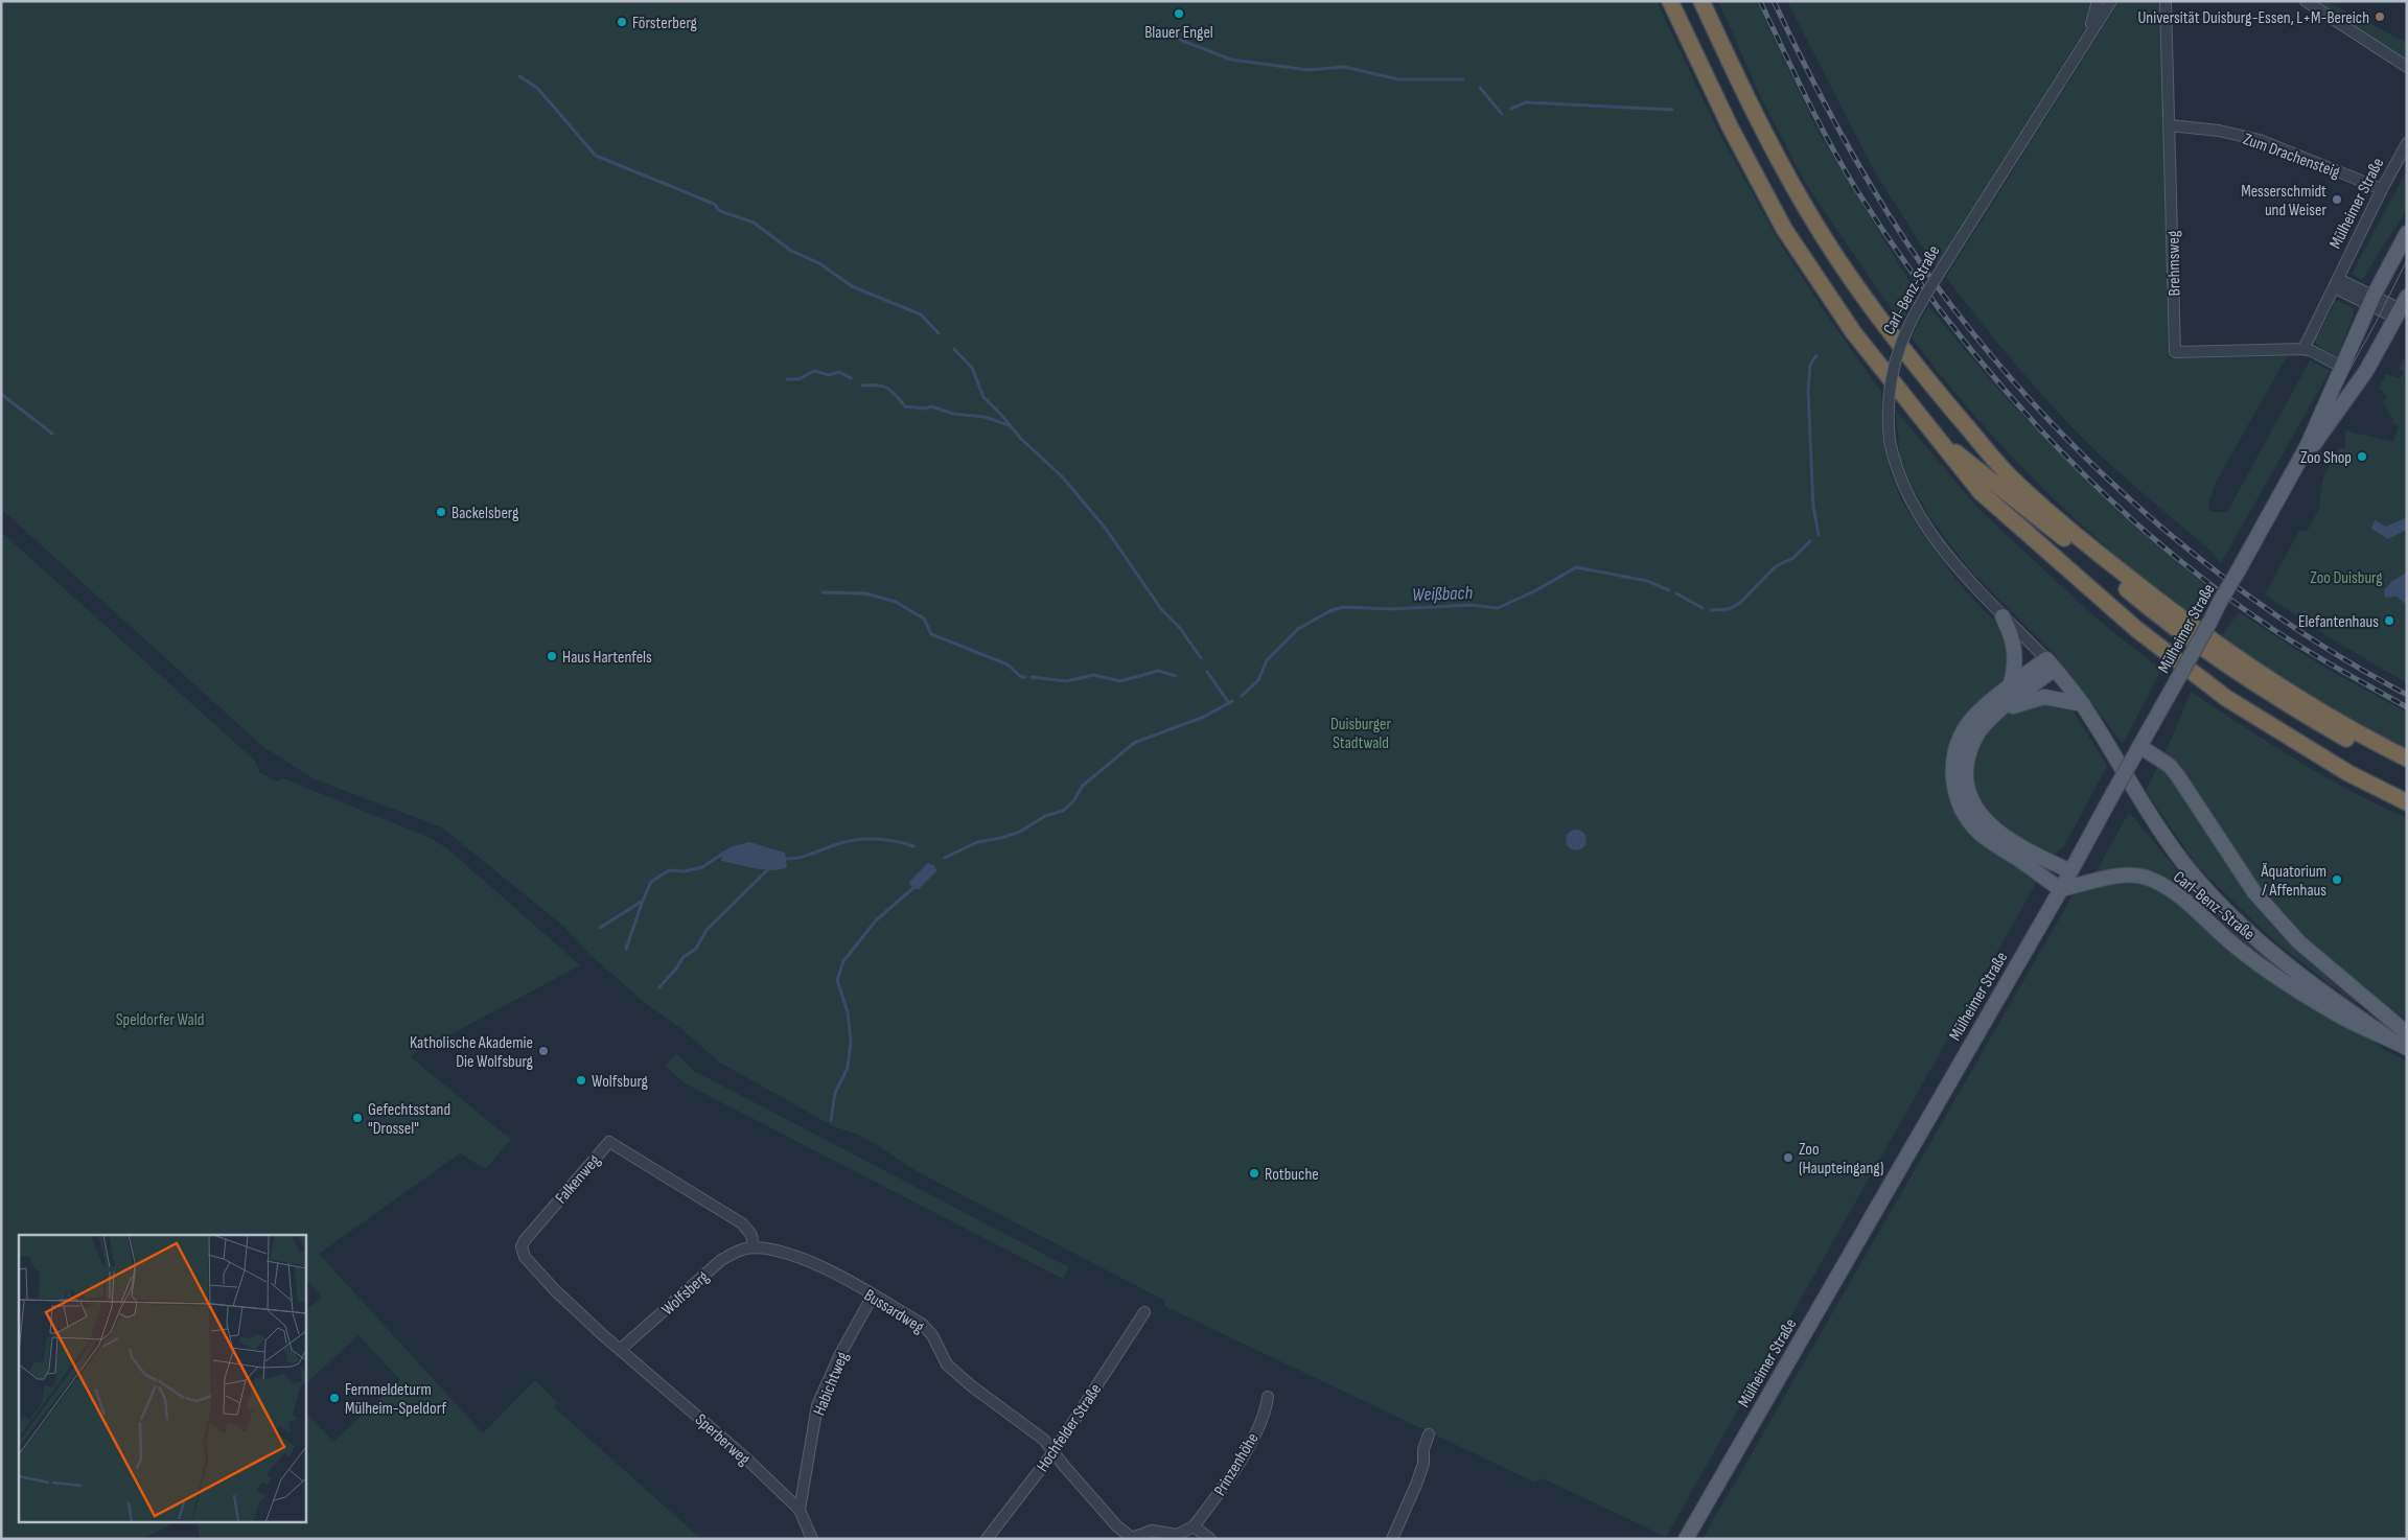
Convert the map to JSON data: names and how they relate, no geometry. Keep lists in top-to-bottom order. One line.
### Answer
{"streets":{"main road":["Mülheimer Straße","Carl-Benz-Straße"],"street":["Zum Drachensteig","Brehmsweg","Falkenweg","Wolfsberg","Bussardweg","Habichtweg","Hochfelder Straße","Sperberweg","Prinzenhöhe"]},"crossings":[["Zum Drachensteig","Mülheimer Straße"],["Zum Drachensteig","Brehmsweg"],["Mülheimer Straße","Brehmsweg"],["Mülheimer Straße","Carl-Benz-Straße"],["Falkenweg","Wolfsberg"],["Falkenweg","Bussardweg"],["Falkenweg","Sperberweg"],["Wolfsberg","Bussardweg"],["Wolfsberg","Sperberweg"],["Bussardweg","Habichtweg"],["Bussardweg","Hochfelder Straße"],["Habichtweg","Sperberweg"]],"water":["Weißbach"],"parks":["Zoo Duisburg","Duisburger Stadtwald","Speldorfer Wald"],"places":["Blauer Engel","Universität Duisburg-Essen, L+M-Bereich","Försterberg","Messerschmidt und Weiser","Zoo Shop","Backelsberg","Elefantenhaus","Haus Hartenfels","Äquatorium / Affenhaus","Katholische Akademie Die Wolfsburg","Wolfsburg","Gefechtsstand \"Drossel\"","Zoo (Haupteingang)","Rotbuche","Fernmeldeturm Mülheim-Speldorf"]}
